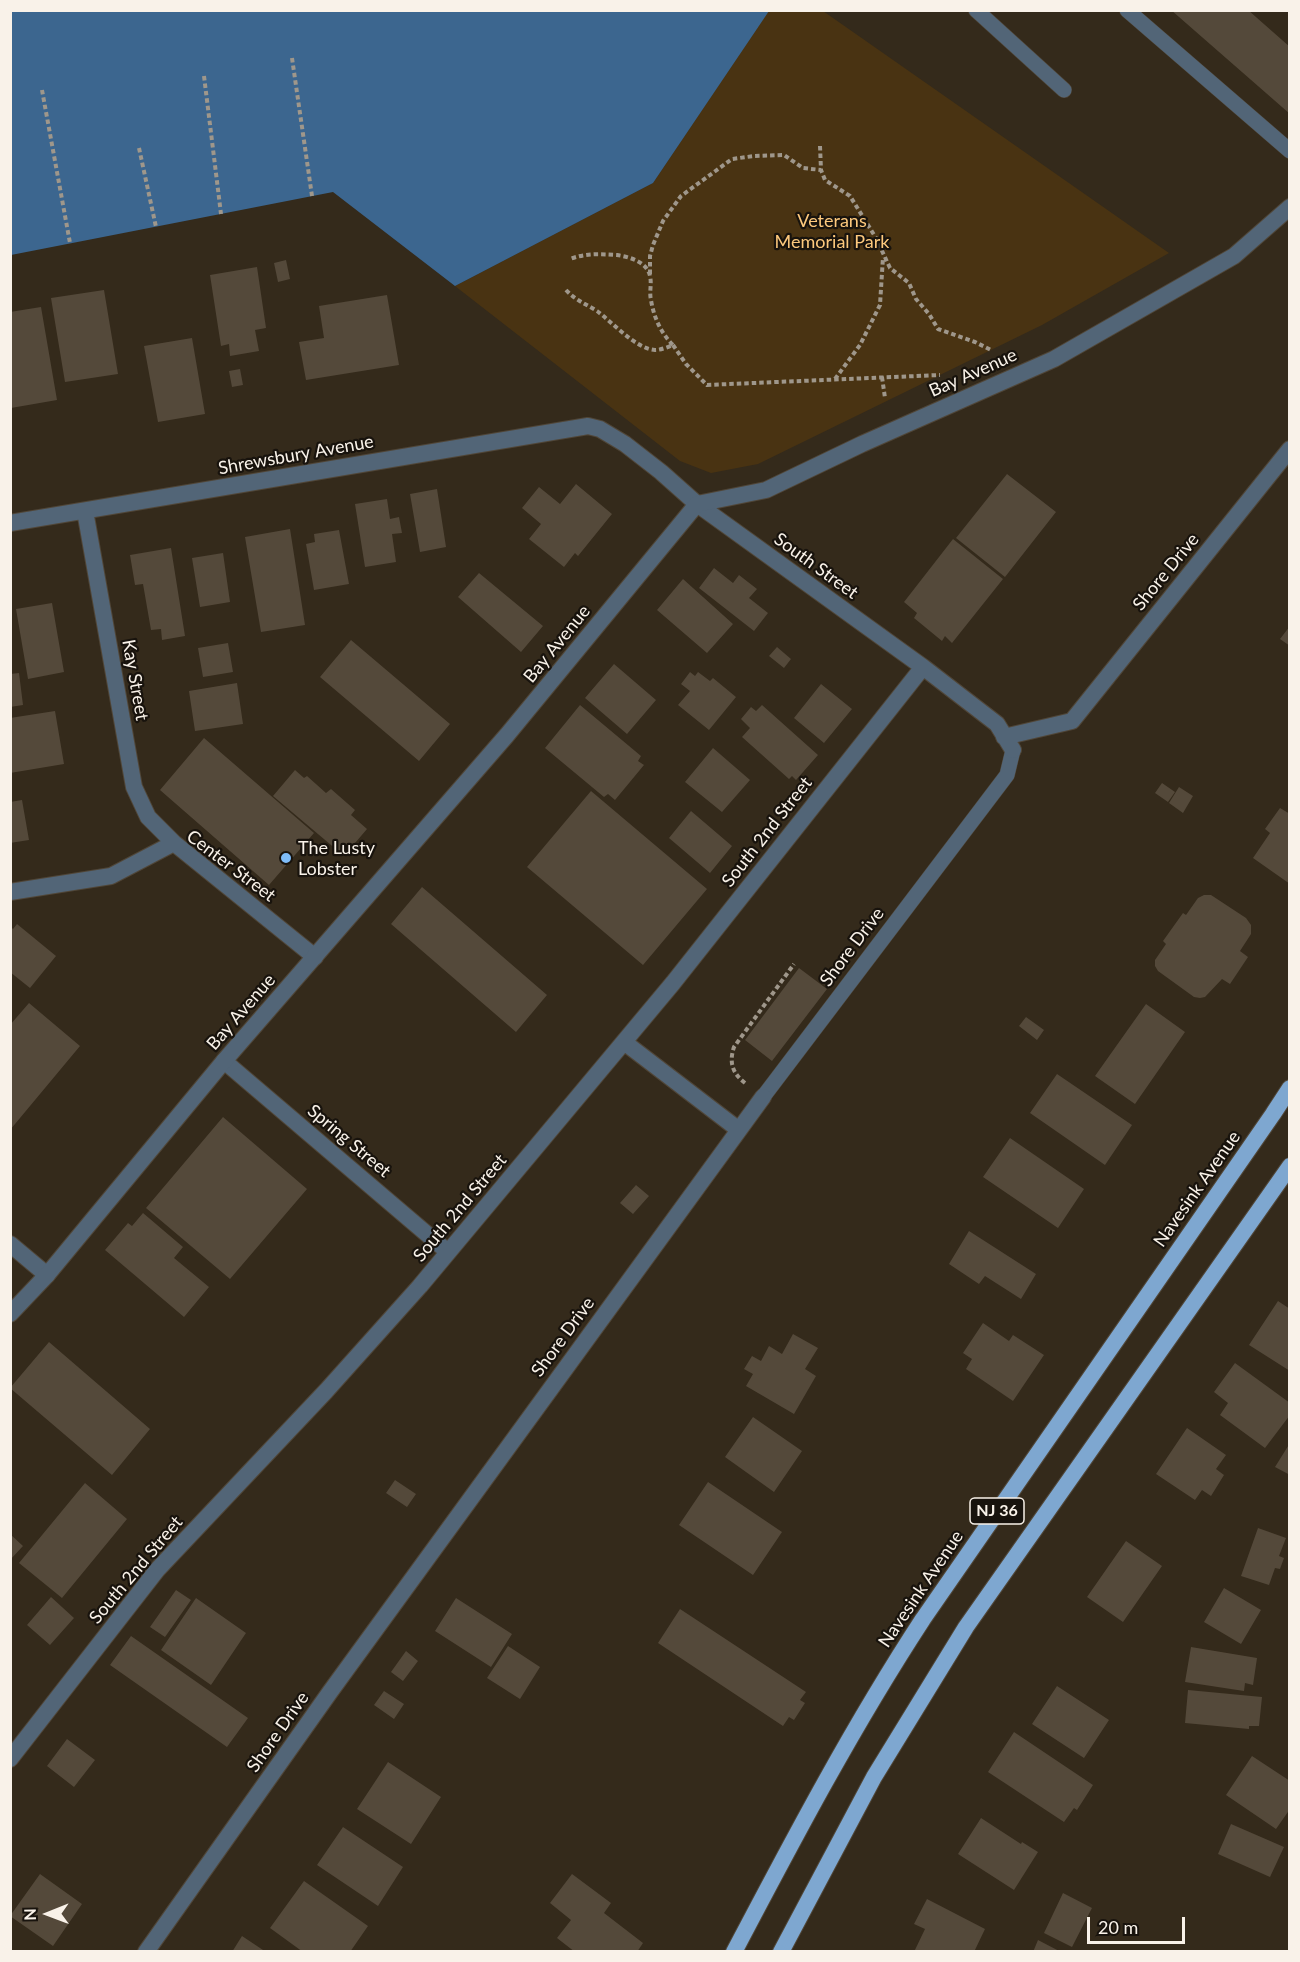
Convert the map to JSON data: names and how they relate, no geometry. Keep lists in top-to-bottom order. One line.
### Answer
{"streets":{"highway":["Navesink Avenue","NJ 36"],"street":["Bay Avenue","Shrewsbury Avenue","South Street","Shore Drive","Kay Street","South 2nd Street","Center Street","Spring Street"]},"crossings":[["Bay Avenue","South Street"],["Bay Avenue","Center Street"],["Bay Avenue","Spring Street"],["Shrewsbury Avenue","South Street"],["Shrewsbury Avenue","Kay Street"],["South Street","Shore Drive"],["South Street","South 2nd Street"],["Kay Street","Center Street"],["South 2nd Street","Spring Street"]],"parks":["Veterans Memorial Park"],"places":["The Lusty Lobster"],"scale_bar":"20 m","north":"left"}
